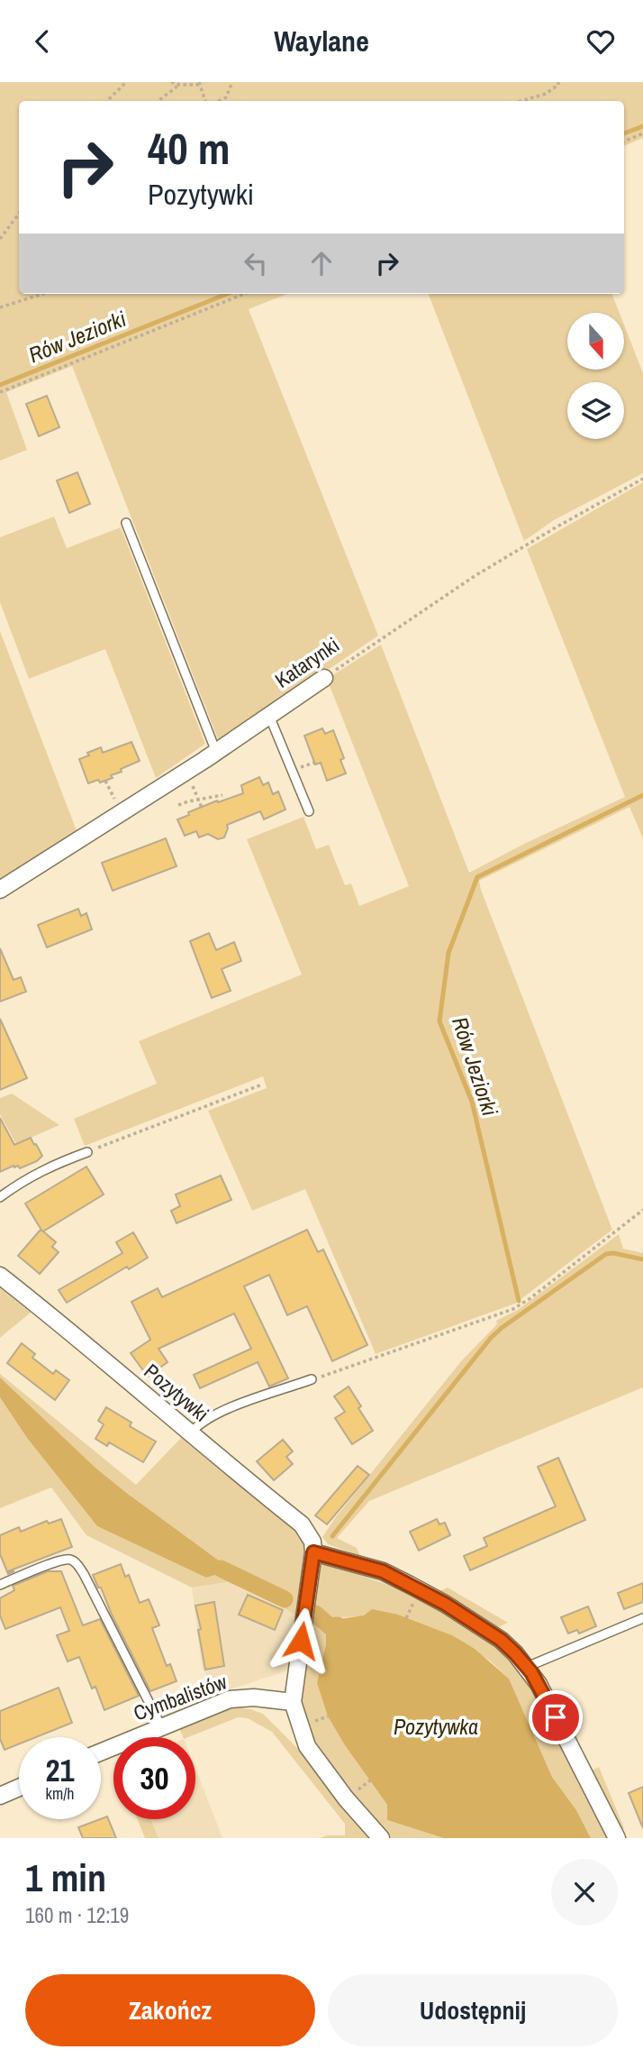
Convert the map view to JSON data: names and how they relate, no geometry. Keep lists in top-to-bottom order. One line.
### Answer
{"streets":{"street":["Katarynki","Pozytywki","Cymbalistów"]},"water":["Rów Jeziorki","Pozytywka"],"north":"bottom","page":{"header":"Waylane","turn":["40 m","Pozytywki"],"speed":"21 km/h","limit":"30","heading":["1 min","160 m · 12:19"],"buttons":["Zakończ","Udostępnij"]}}
